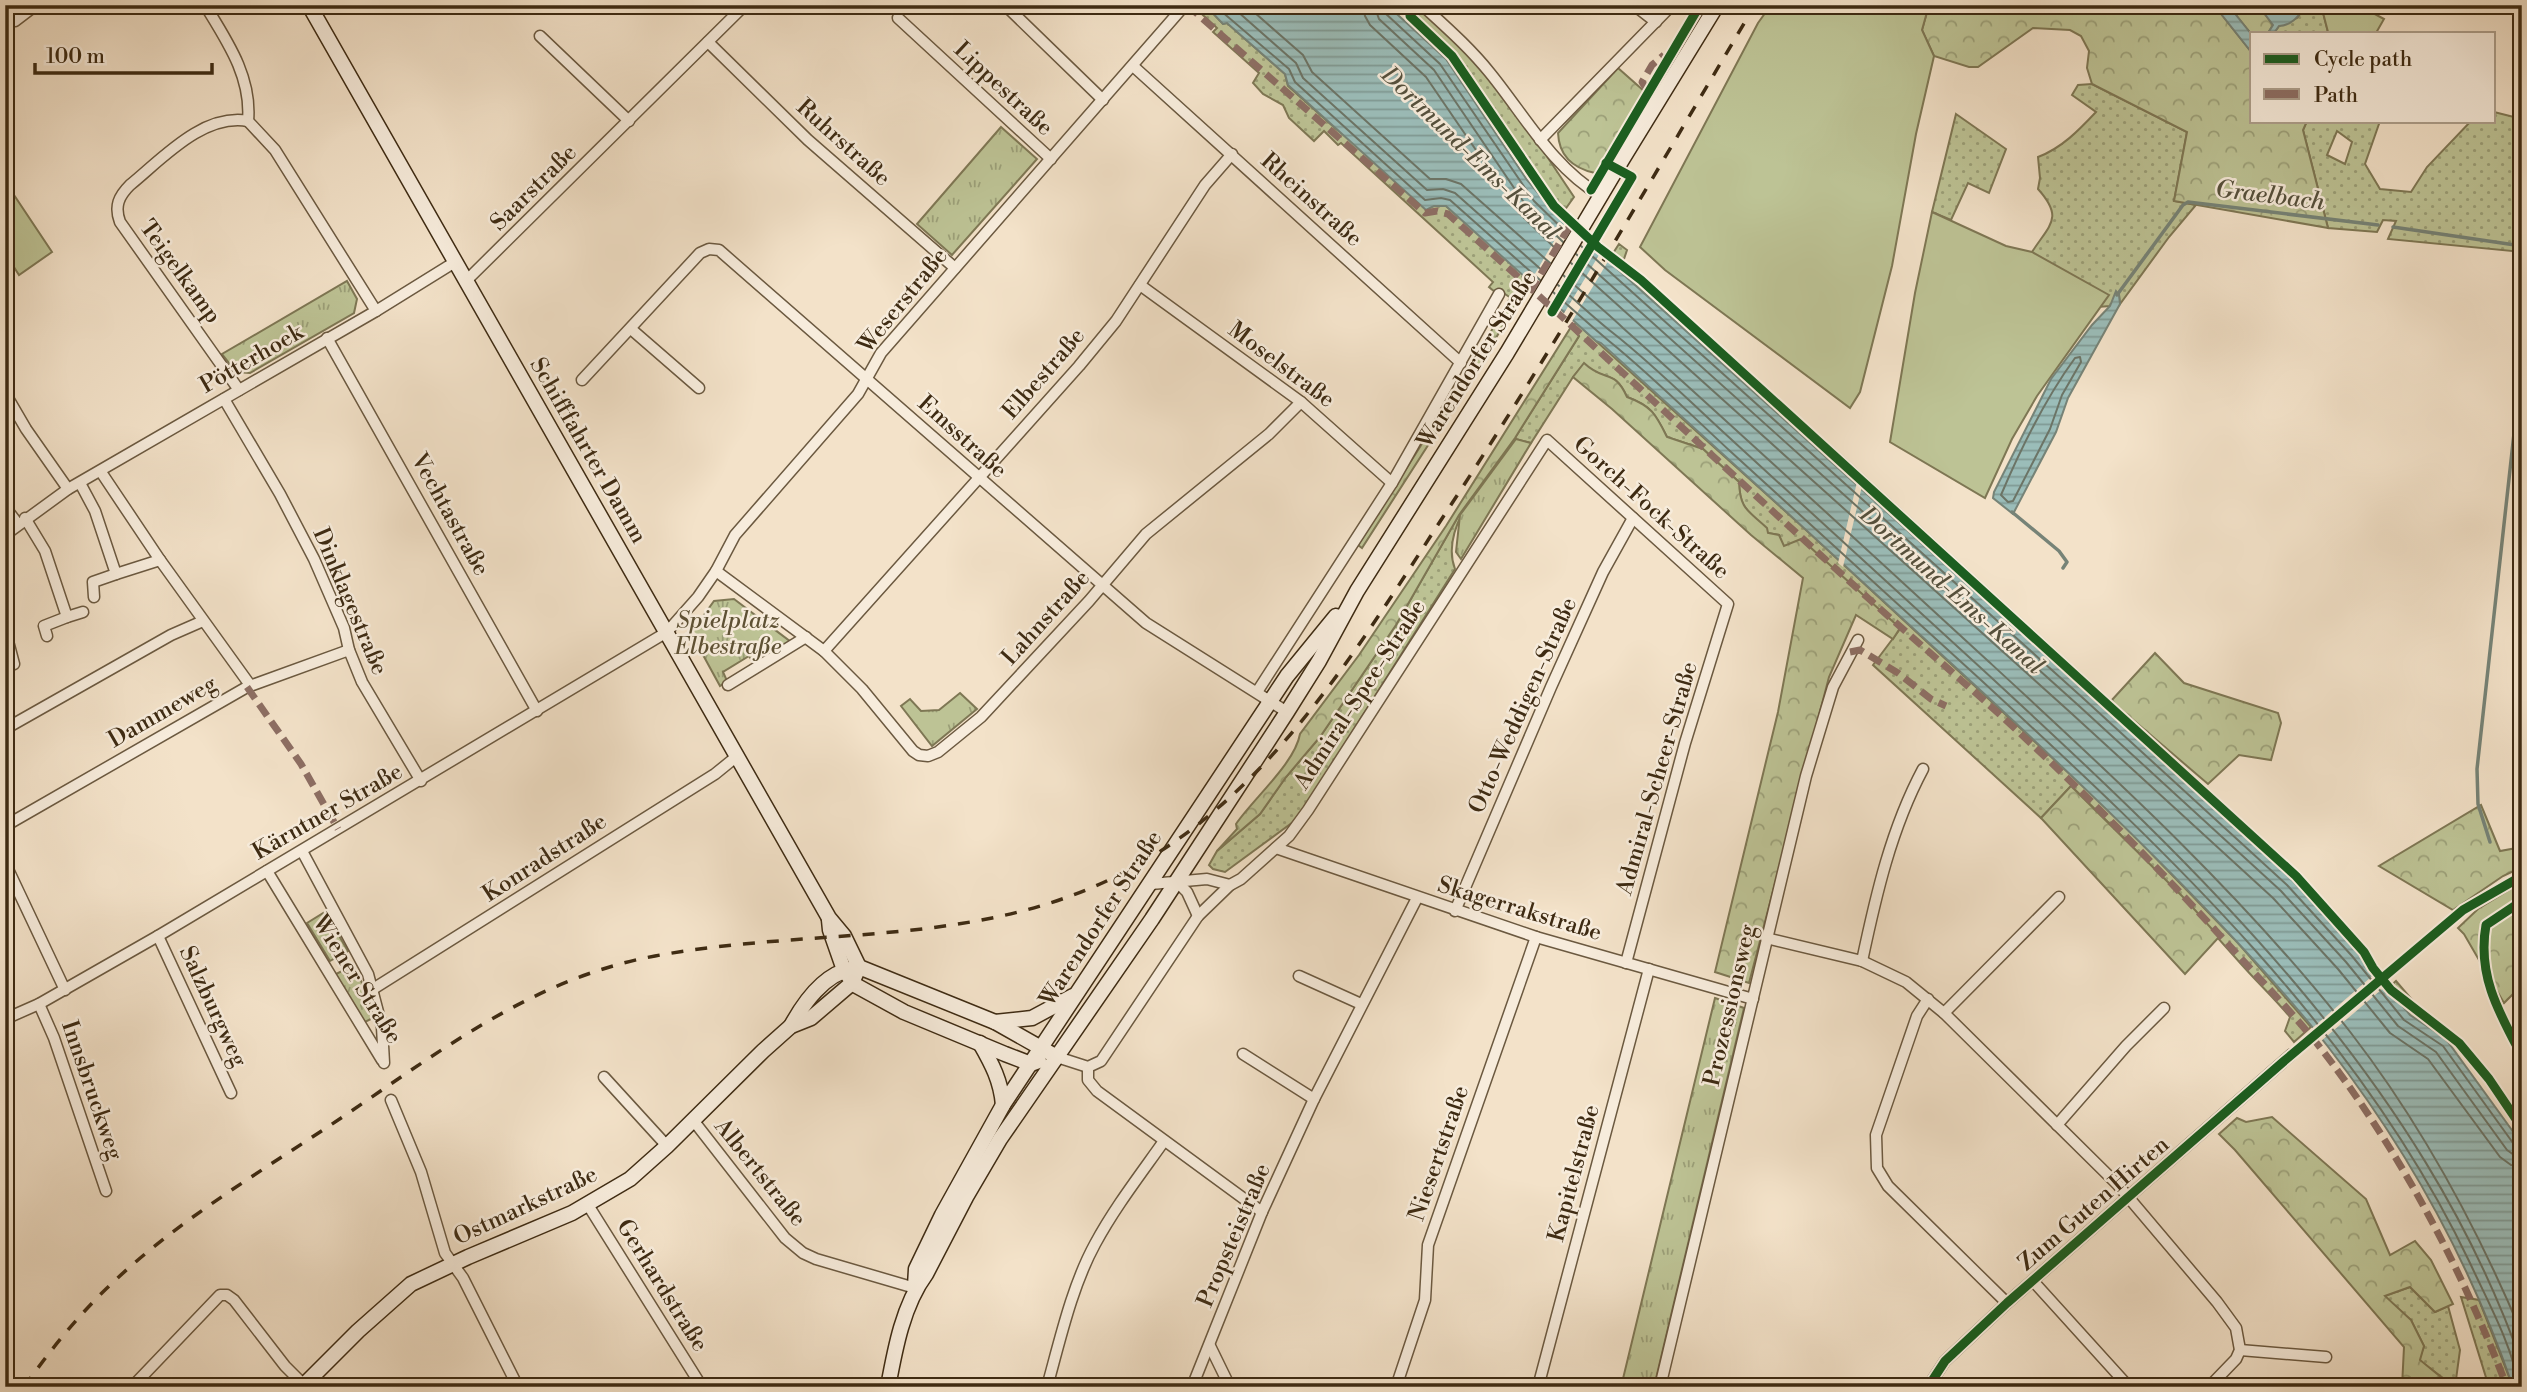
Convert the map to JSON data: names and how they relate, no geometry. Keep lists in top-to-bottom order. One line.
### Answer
{"streets":{"main road":["Warendorfer Straße","Schifffahrter Damm","Ostmarkstraße"],"street":["Lippestraße","Ruhrstraße","Saarstraße","Rheinstraße","Teigelkamp","Weserstraße","Pötterhoek","Moselstraße","Elbestraße","Emsstraße","Gorch-Fock-Straße","Vechtastraße","Dinklagestraße","Lahnstraße","Admiral-Spee-Straße","Otto-Weddigen-Straße","Dammeweg","Admiral-Scheer-Straße","Kärntner Straße","Konradstraße","Skagerrakstraße","Wiener Straße","Prozessionsweg","Salzburgweg","Innsbruckweg","Niesertstraße","Albertstraße","Kapitelstraße","Zum Guten Hirten","Propsteistraße","Gerhardstraße"]},"crossings":[["Lippestraße","Weserstraße"],["Ruhrstraße","Saarstraße"],["Ruhrstraße","Weserstraße"],["Saarstraße","Schifffahrter Damm"],["Rheinstraße","Weserstraße"],["Rheinstraße","Warendorfer Straße"],["Rheinstraße","Elbestraße"],["Teigelkamp","Pötterhoek"],["Weserstraße","Emsstraße"],["Weserstraße","Schifffahrter Damm"],["Weserstraße","Kärntner Straße"],["Pötterhoek","Schifffahrter Damm"],["Pötterhoek","Vechtastraße"],["Pötterhoek","Dinklagestraße"],["Warendorfer Straße","Moselstraße"],["Warendorfer Straße","Emsstraße"],["Warendorfer Straße","Albertstraße"],["Moselstraße","Elbestraße"],["Moselstraße","Lahnstraße"],["Elbestraße","Emsstraße"],["Elbestraße","Lahnstraße"],["Emsstraße","Lahnstraße"],["Schifffahrter Damm","Kärntner Straße"],["Schifffahrter Damm","Konradstraße"],["Schifffahrter Damm","Ostmarkstraße"],["Gorch-Fock-Straße","Admiral-Spee-Straße"],["Gorch-Fock-Straße","Otto-Weddigen-Straße"],["Gorch-Fock-Straße","Admiral-Scheer-Straße"],["Vechtastraße","Kärntner Straße"],["Dinklagestraße","Dammeweg"],["Dinklagestraße","Kärntner Straße"],["Admiral-Spee-Straße","Skagerrakstraße"],["Otto-Weddigen-Straße","Skagerrakstraße"],["Admiral-Scheer-Straße","Skagerrakstraße"],["Kärntner Straße","Wiener Straße"],["Kärntner Straße","Salzburgweg"],["Kärntner Straße","Innsbruckweg"],["Konradstraße","Wiener Straße"],["Skagerrakstraße","Prozessionsweg"],["Skagerrakstraße","Niesertstraße"],["Skagerrakstraße","Kapitelstraße"],["Skagerrakstraße","Propsteistraße"],["Albertstraße","Ostmarkstraße"],["Ostmarkstraße","Gerhardstraße"]],"water":["Dortmund-Ems-Kanal","Graelbach"],"parks":["Spielplatz Elbestraße"],"legend":["Cycle path","Path"],"scale_bar":"100 m"}
